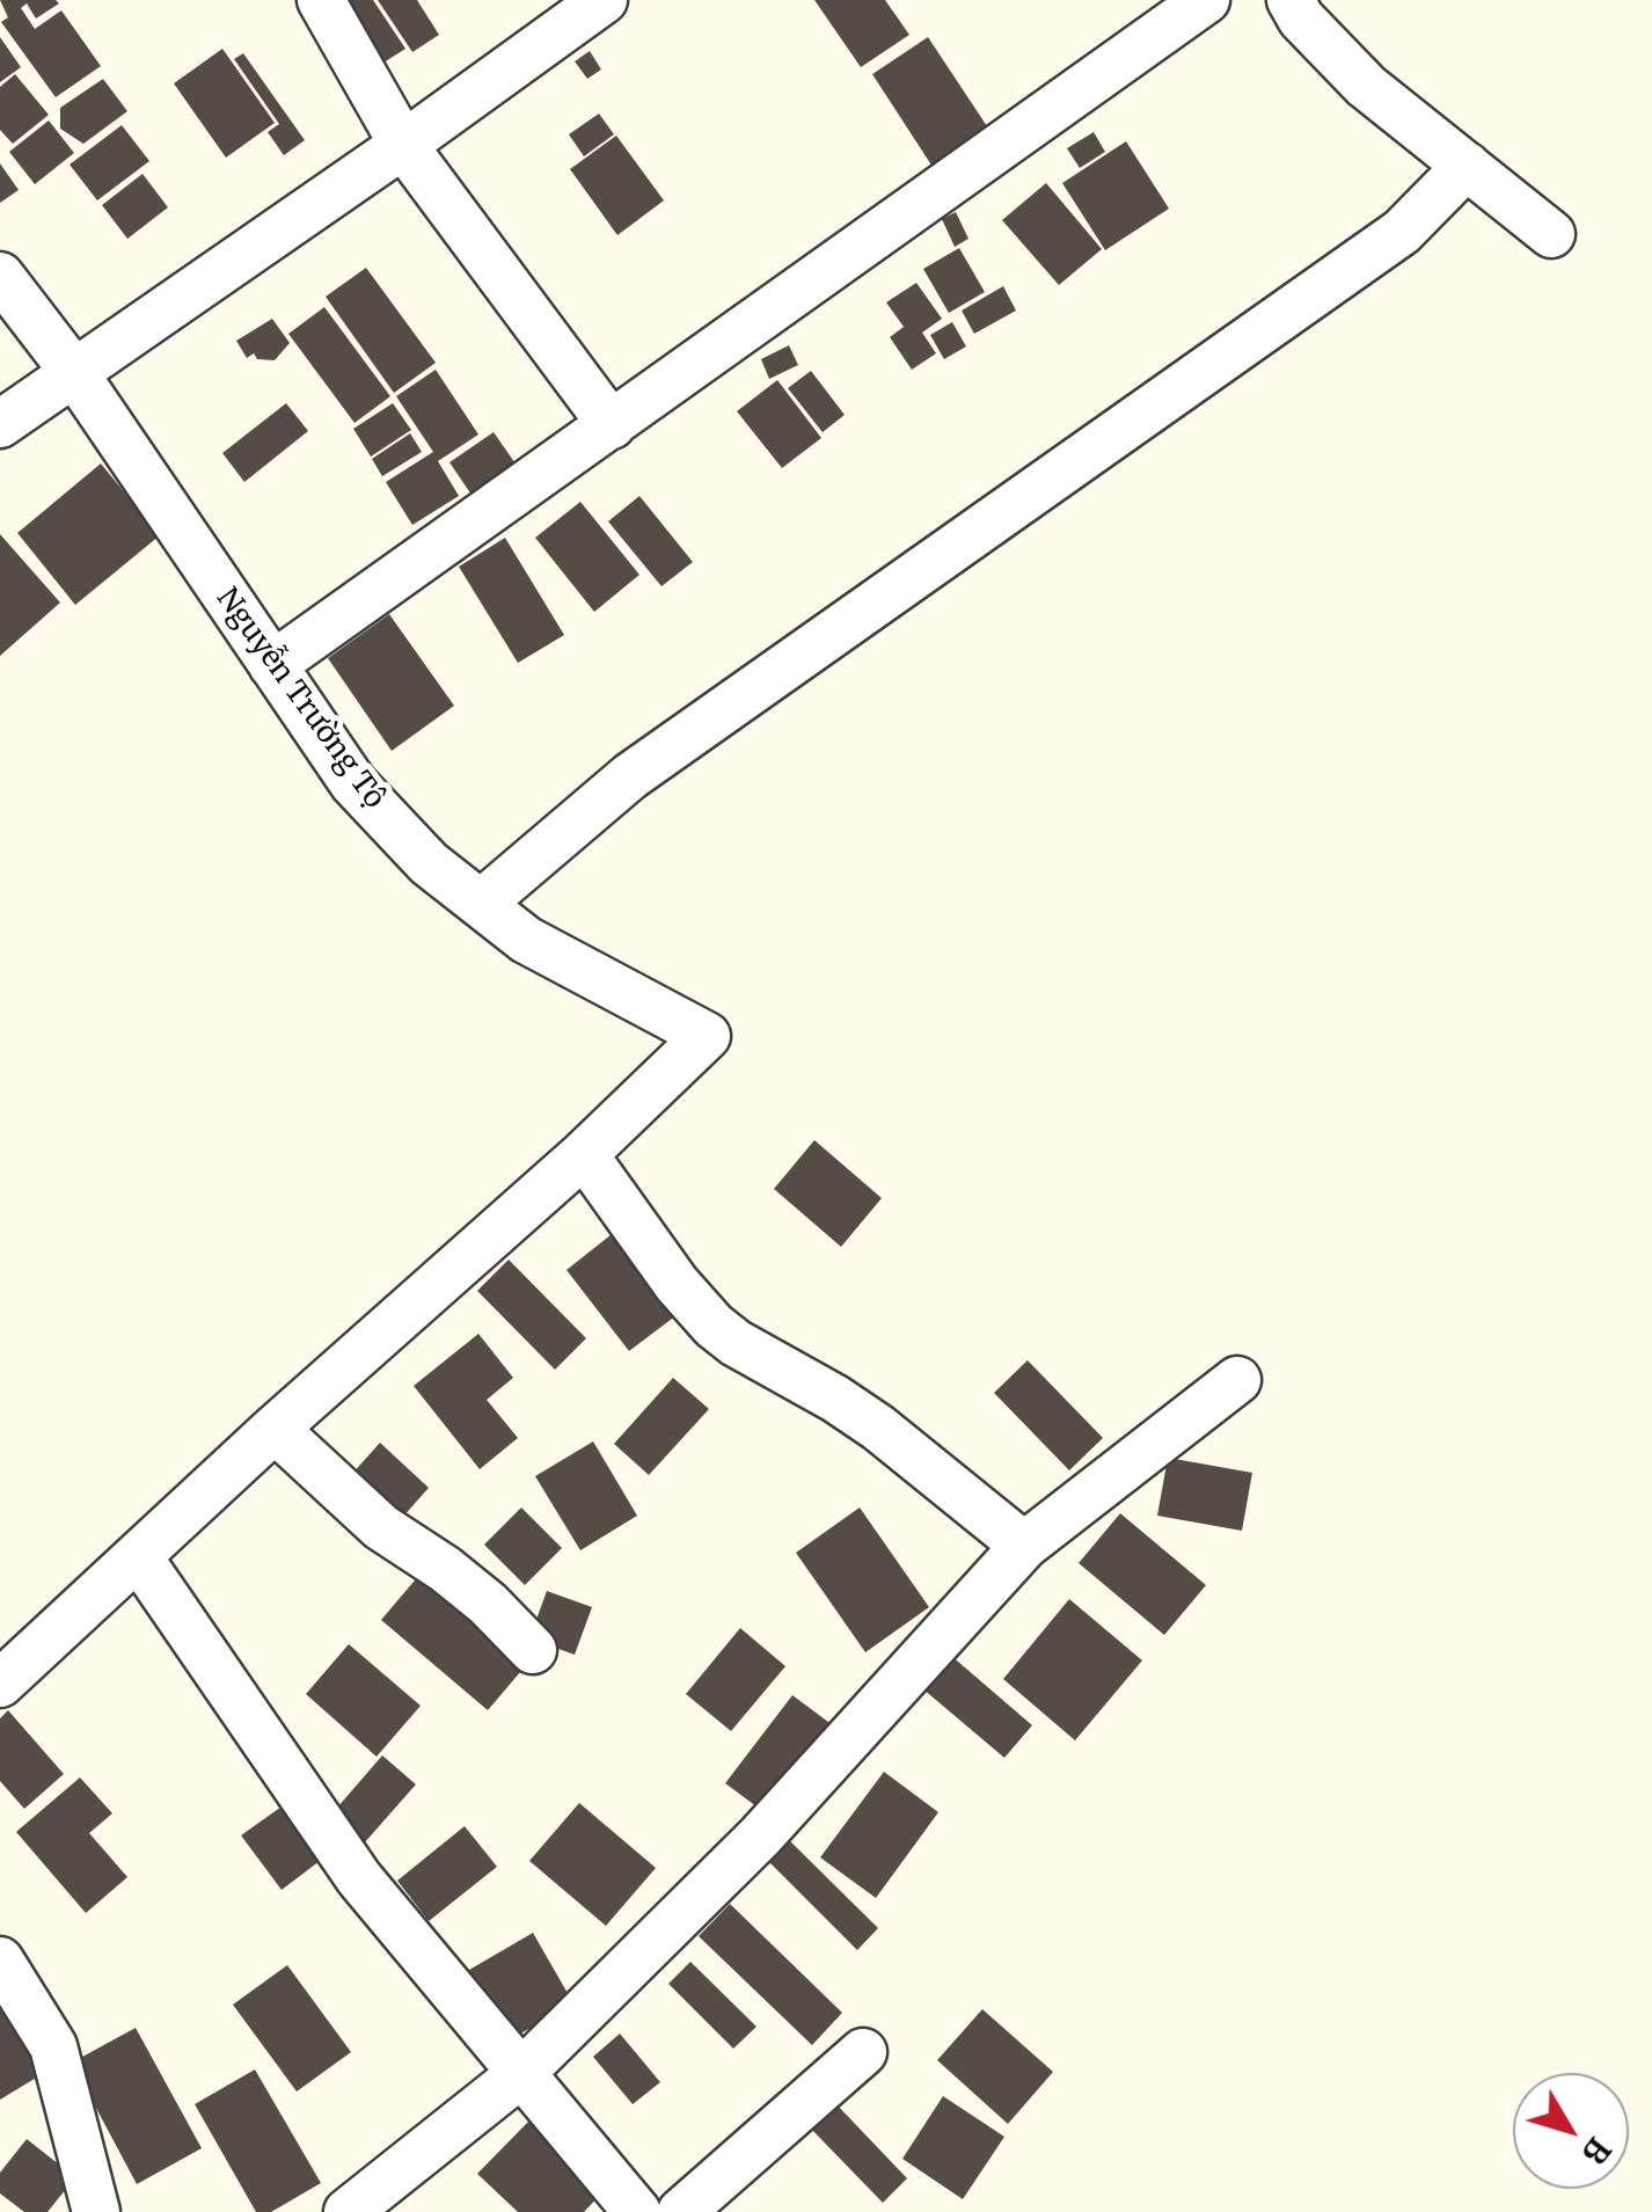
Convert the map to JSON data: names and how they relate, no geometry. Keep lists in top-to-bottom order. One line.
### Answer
{"streets":{"street":["Nguyễn Trường Tộ"]},"north":"bottom right"}
